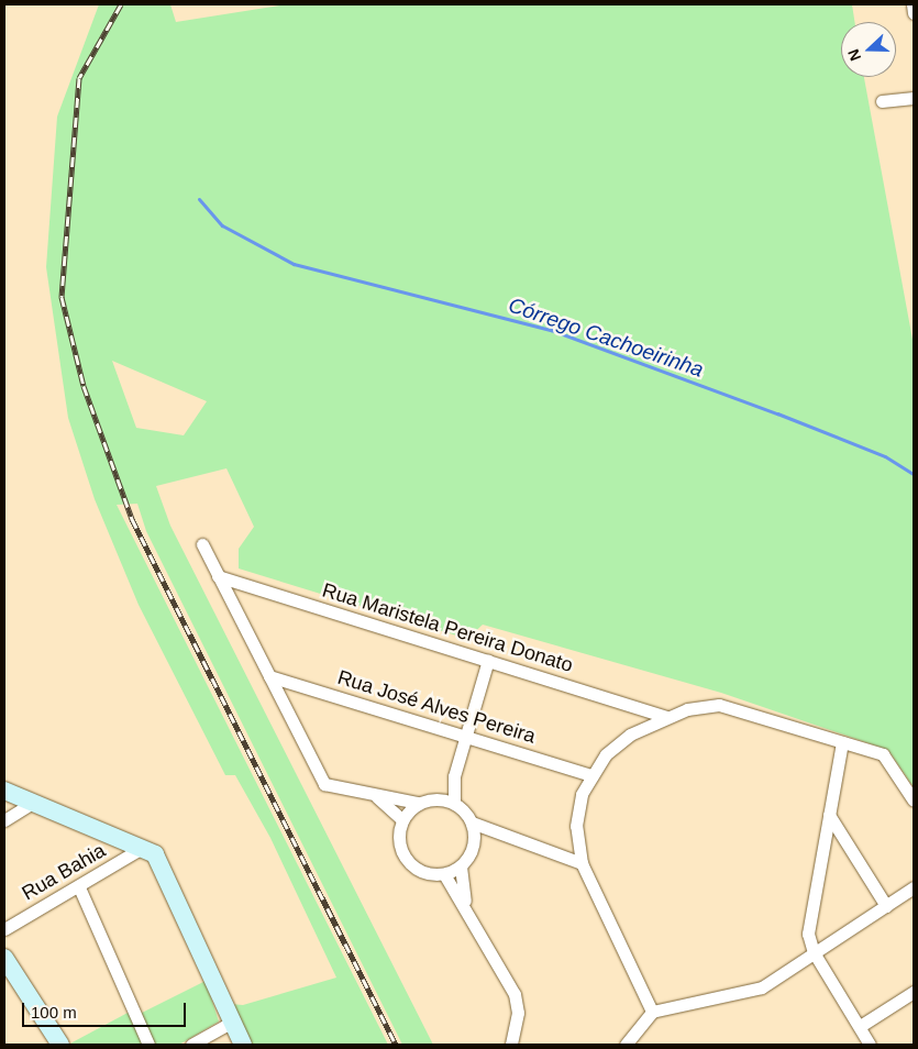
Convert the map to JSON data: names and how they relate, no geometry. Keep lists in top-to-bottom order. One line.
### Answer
{"streets":{"street":["Rua Maristela Pereira Donato","Rua José Alves Pereira","Rua Bahia"]},"water":["Córrego Cachoeirinha"],"scale_bar":"100 m","north":"left"}
